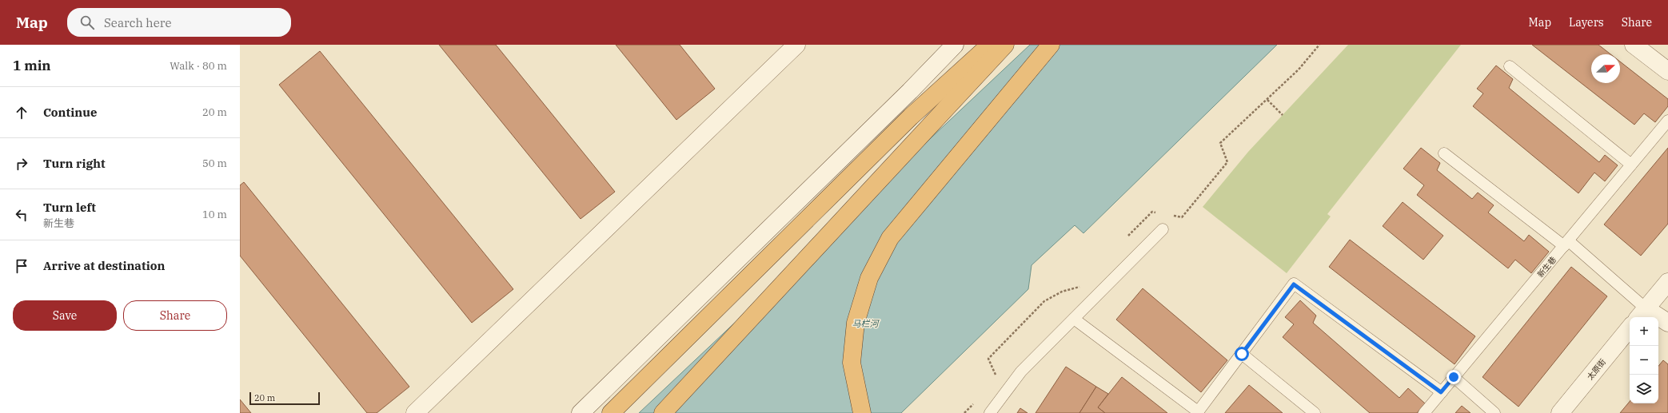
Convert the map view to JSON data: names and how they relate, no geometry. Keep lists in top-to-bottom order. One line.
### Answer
{"streets":{"street":["太原街"],"lane":["新生巷"]},"water":["马栏河"],"scale_bar":"20 m","north":"right","page":{"header":"Map","search":"Search here","nav":["Map","Layers","Share"],"heading":["1 min","Walk · 80 m"],"list":[["Continue","20 m"],["Turn right","50 m"],["Turn left","新生巷","10 m"],"Arrive at destination"],"buttons":["Save","Share"],"map_buttons":["+","−"],"scale":"20 m"}}
